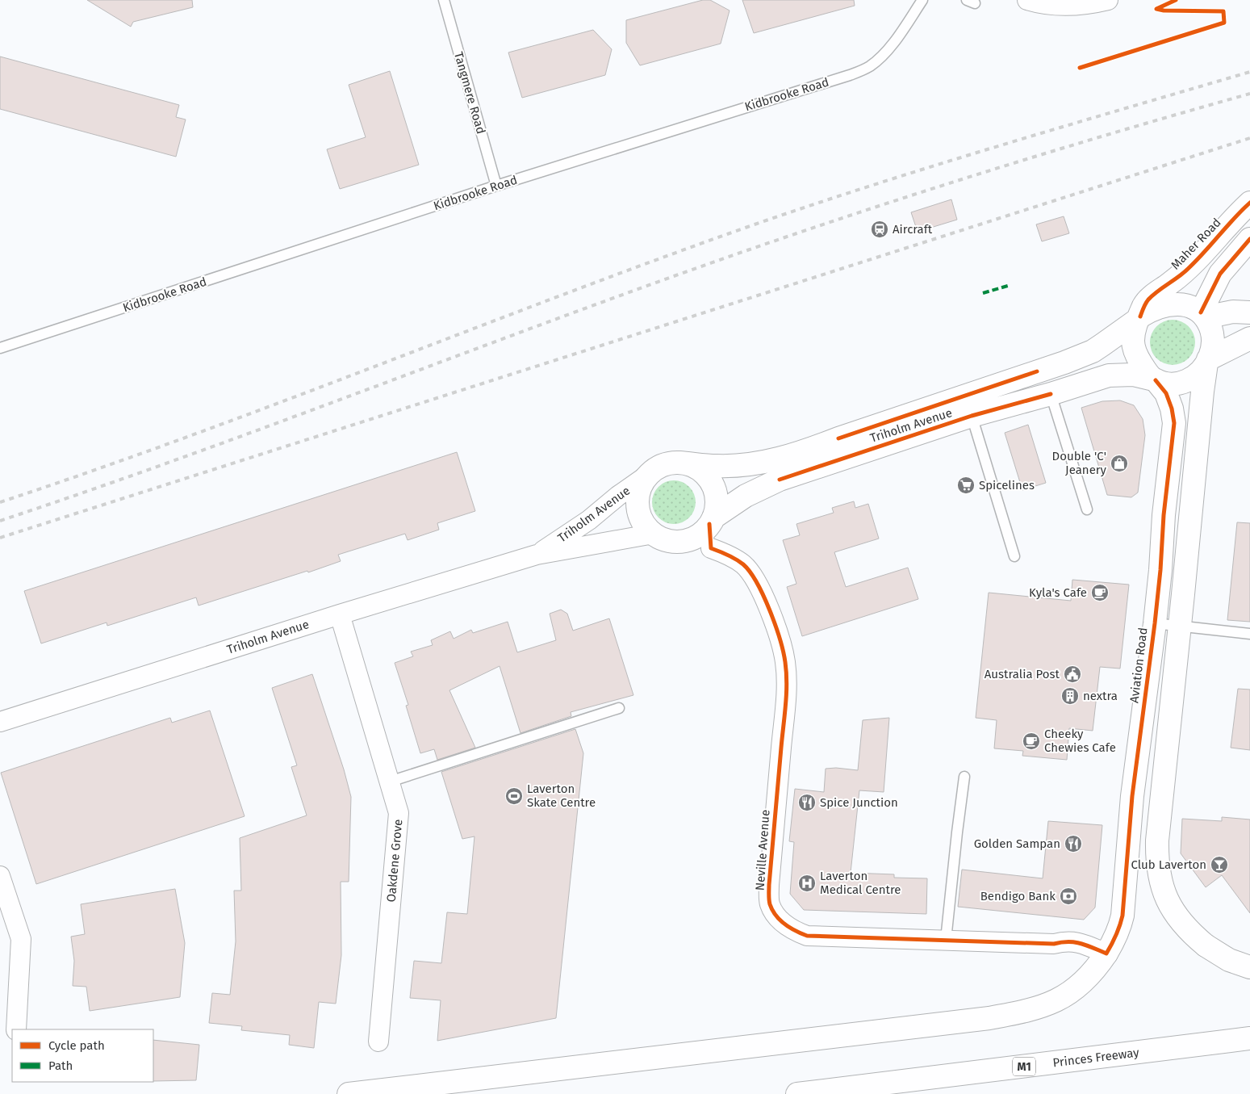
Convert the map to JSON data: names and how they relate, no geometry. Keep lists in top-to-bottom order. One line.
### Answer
{"streets":{"main road":["Maher Road","Triholm Avenue","Aviation Road","Princes Freeway","M1"],"street":["Neville Avenue","Oakdene Grove"],"lane":["Tangmere Road","Kidbrooke Road"]},"crossings":[["Tangmere Road","Kidbrooke Road"],["Maher Road","Triholm Avenue"],["Maher Road","Aviation Road"],["Triholm Avenue","Aviation Road"],["Triholm Avenue","Oakdene Grove"],["Aviation Road","Neville Avenue"]],"places":{"station":["Aircraft"],"shop":["Double 'C' Jeanery"],"supermarket":["Spicelines"],"cafe":["Kyla's Cafe","Cheeky Chewies Cafe"],"public building":["Australia Post"],"building":["nextra"],"sports":["Laverton Skate Centre"],"restaurant":["Spice Junction","Golden Sampan"],"bar":["Club Laverton"],"hospital":["Laverton Medical Centre"],"bank":["Bendigo Bank"]},"legend":["Cycle path","Path"]}
